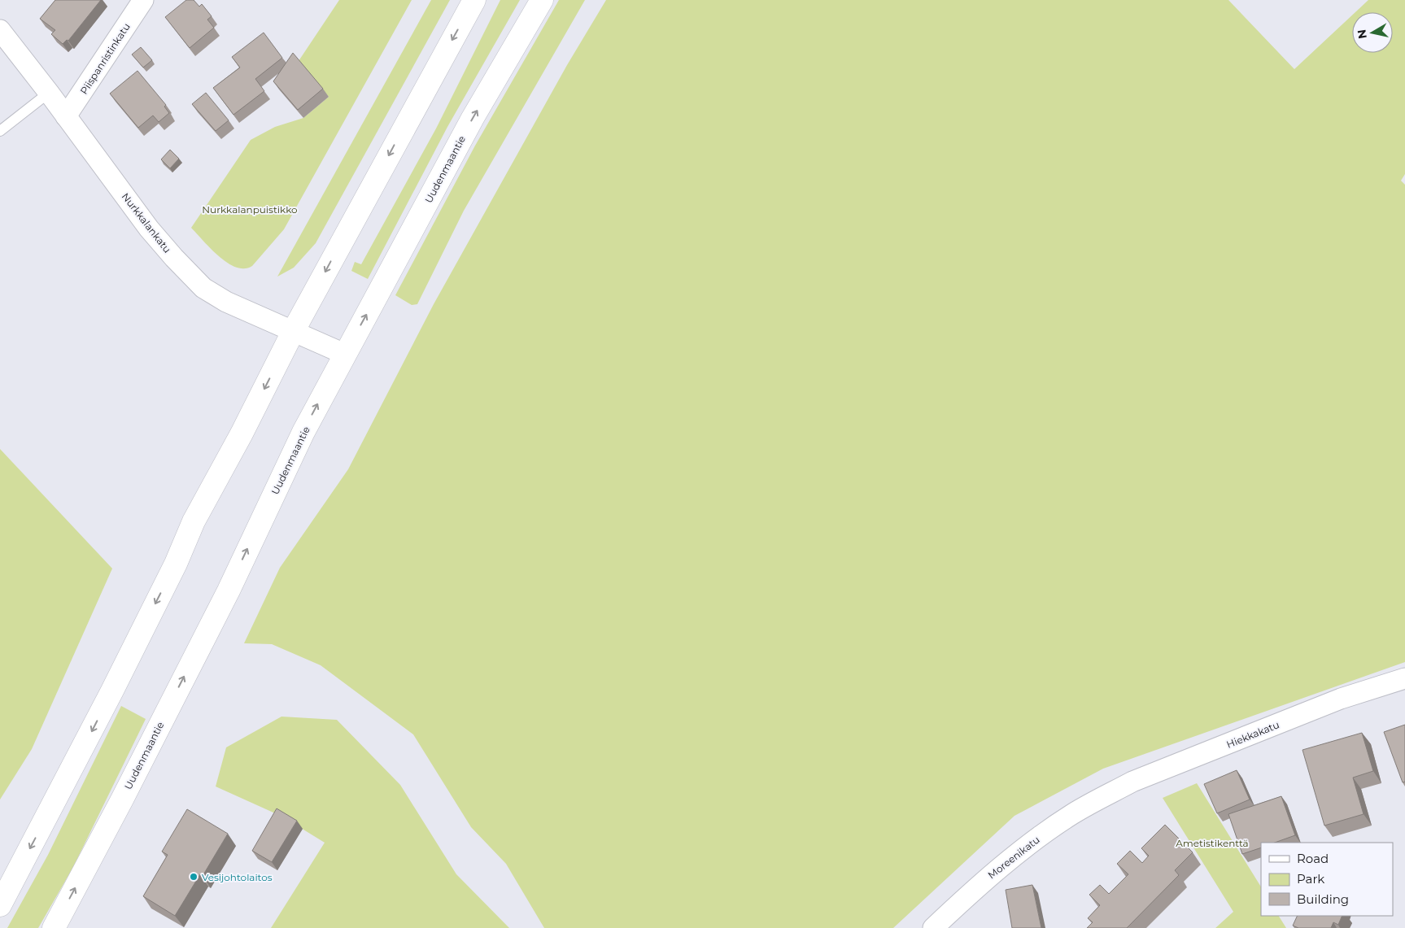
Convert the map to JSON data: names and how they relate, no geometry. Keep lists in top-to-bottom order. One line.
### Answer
{"streets":{"main road":["Uudenmaantie"],"street":["Piispanristinkatu","Nurkkalankatu","Hiekkakatu","Moreenikatu"]},"crossings":[["Piispanristinkatu","Nurkkalankatu"],["Uudenmaantie","Nurkkalankatu"],["Hiekkakatu","Moreenikatu"]],"parks":["Nurkkalanpuistikko","Ametistikenttä"],"places":["Vesijohtolaitos"],"legend":["Road","Park","Building"],"north":"left"}
